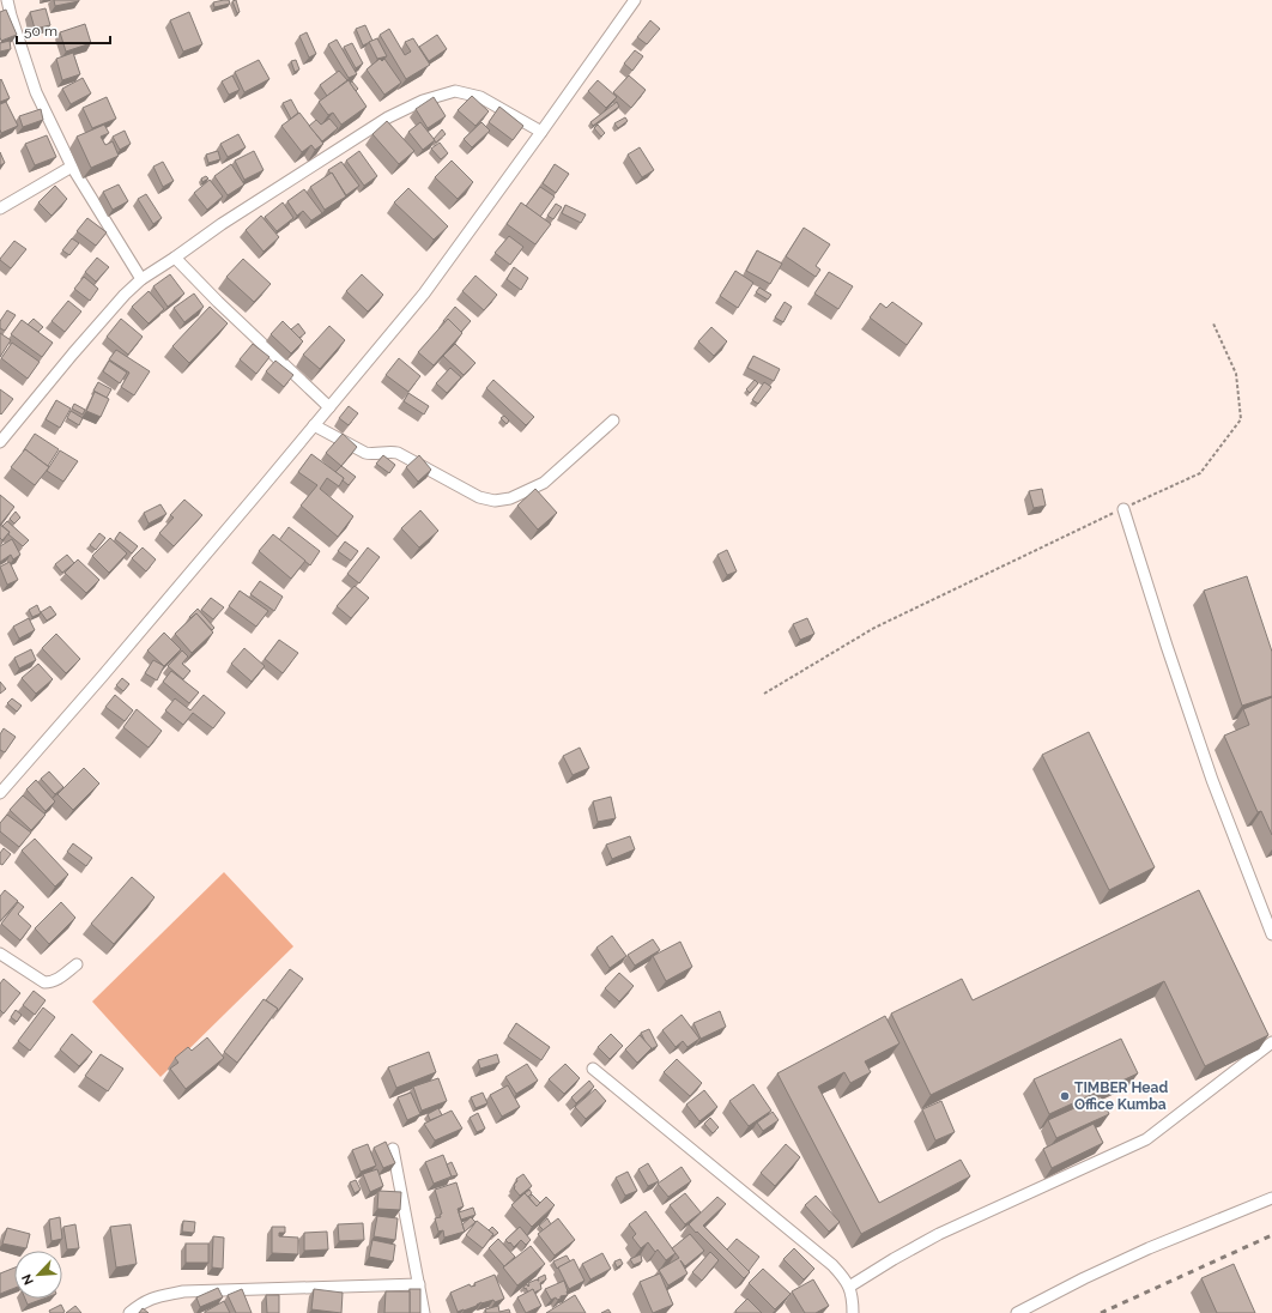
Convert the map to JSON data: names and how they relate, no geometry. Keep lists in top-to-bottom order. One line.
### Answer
{"places":["TIMBER Head Office Kumba"],"scale_bar":"50 m","north":"bottom left"}
